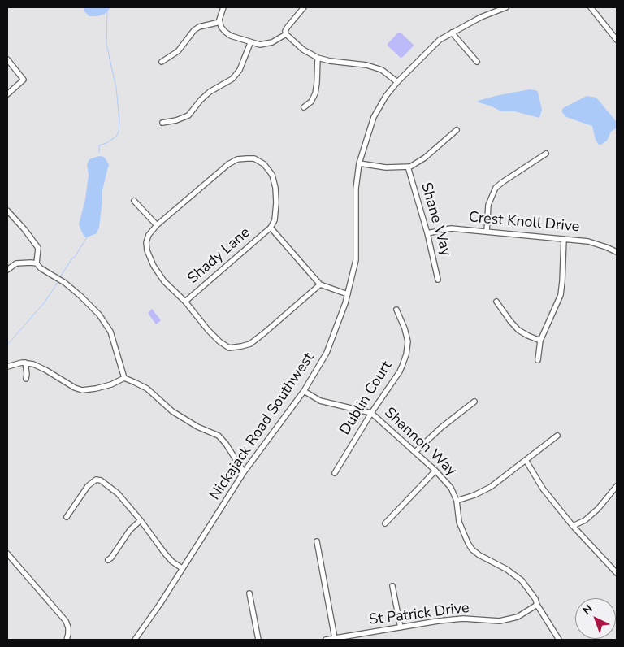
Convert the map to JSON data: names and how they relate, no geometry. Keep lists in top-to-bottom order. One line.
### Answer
{"streets":{"street":["Shane Way","Crest Knoll Drive","Shady Lane","Dublin Court","Nickajack Road Southwest","Shannon Way","St Patrick Drive"]},"crossings":[["Shane Way","Crest Knoll Drive"],["Dublin Court","Shannon Way"],["Nickajack Road Southwest","Shannon Way"],["Shannon Way","St Patrick Drive"]],"north":"top left"}
